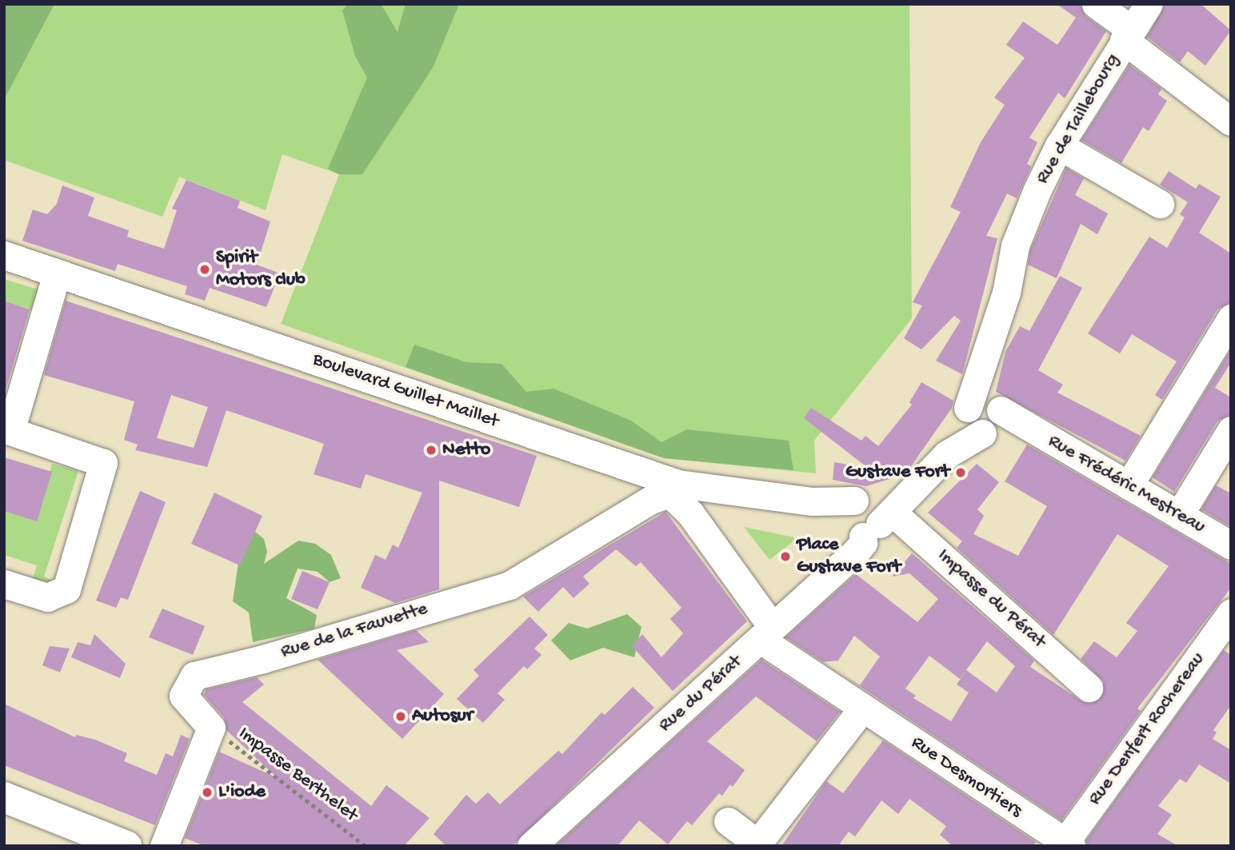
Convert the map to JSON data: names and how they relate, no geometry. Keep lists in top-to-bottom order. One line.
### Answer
{"streets":{"street":["Rue de Taillebourg","Boulevard Guillet Maillet","Rue Frédéric Mestreau","Impasse du Pérat","Rue de la Fauvette","Rue du Pérat","Rue Denfert Rochereau","Rue Desmortiers"],"path":["Impasse Berthelet"]},"crossings":[["Rue de Taillebourg","Rue Frédéric Mestreau"],["Rue de Taillebourg","Rue du Pérat"],["Boulevard Guillet Maillet","Impasse du Pérat"],["Boulevard Guillet Maillet","Rue de la Fauvette"],["Boulevard Guillet Maillet","Rue du Pérat"],["Rue Frédéric Mestreau","Rue du Pérat"],["Impasse du Pérat","Rue du Pérat"],["Rue de la Fauvette","Impasse Berthelet"],["Rue du Pérat","Rue Desmortiers"],["Rue Denfert Rochereau","Rue Desmortiers"]],"places":["Spirit Motors club","Netto","Gustave Fort","Place Gustave Fort","Autosur","L'iode"]}
